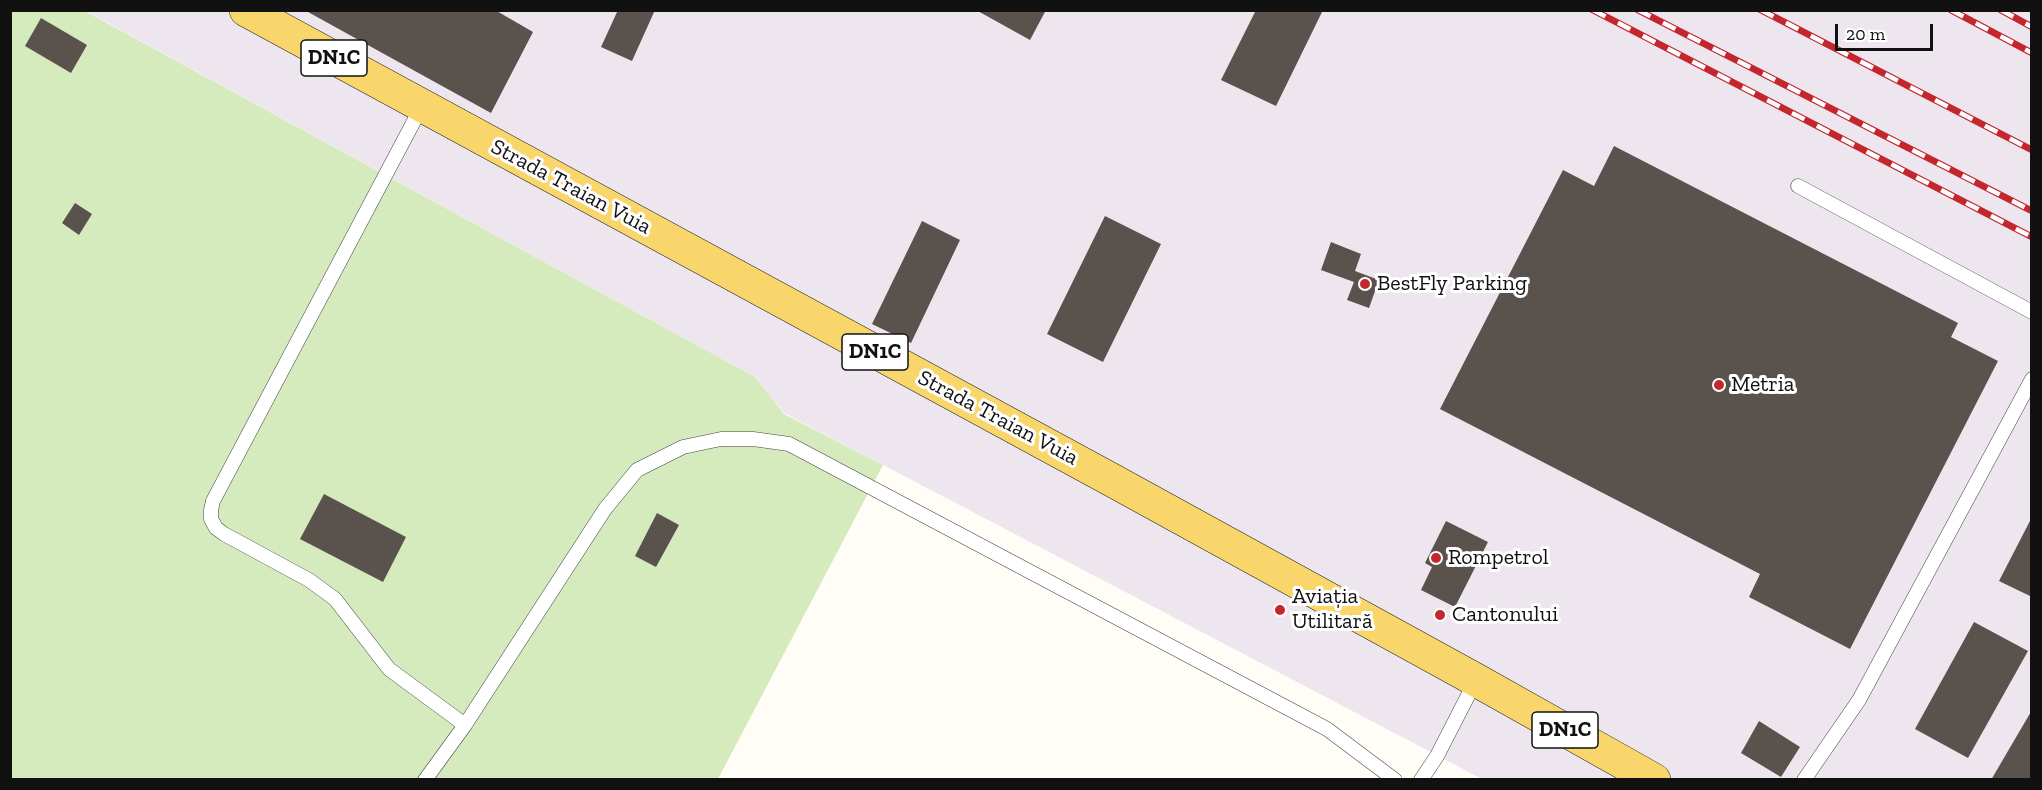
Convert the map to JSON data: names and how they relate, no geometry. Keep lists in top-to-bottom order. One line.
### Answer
{"streets":{"main road":["DN1C","Strada Traian Vuia"]},"places":["BestFly Parking","Metria","Rompetrol","Aviația Utilitară","Cantonului"],"scale_bar":"20 m"}
